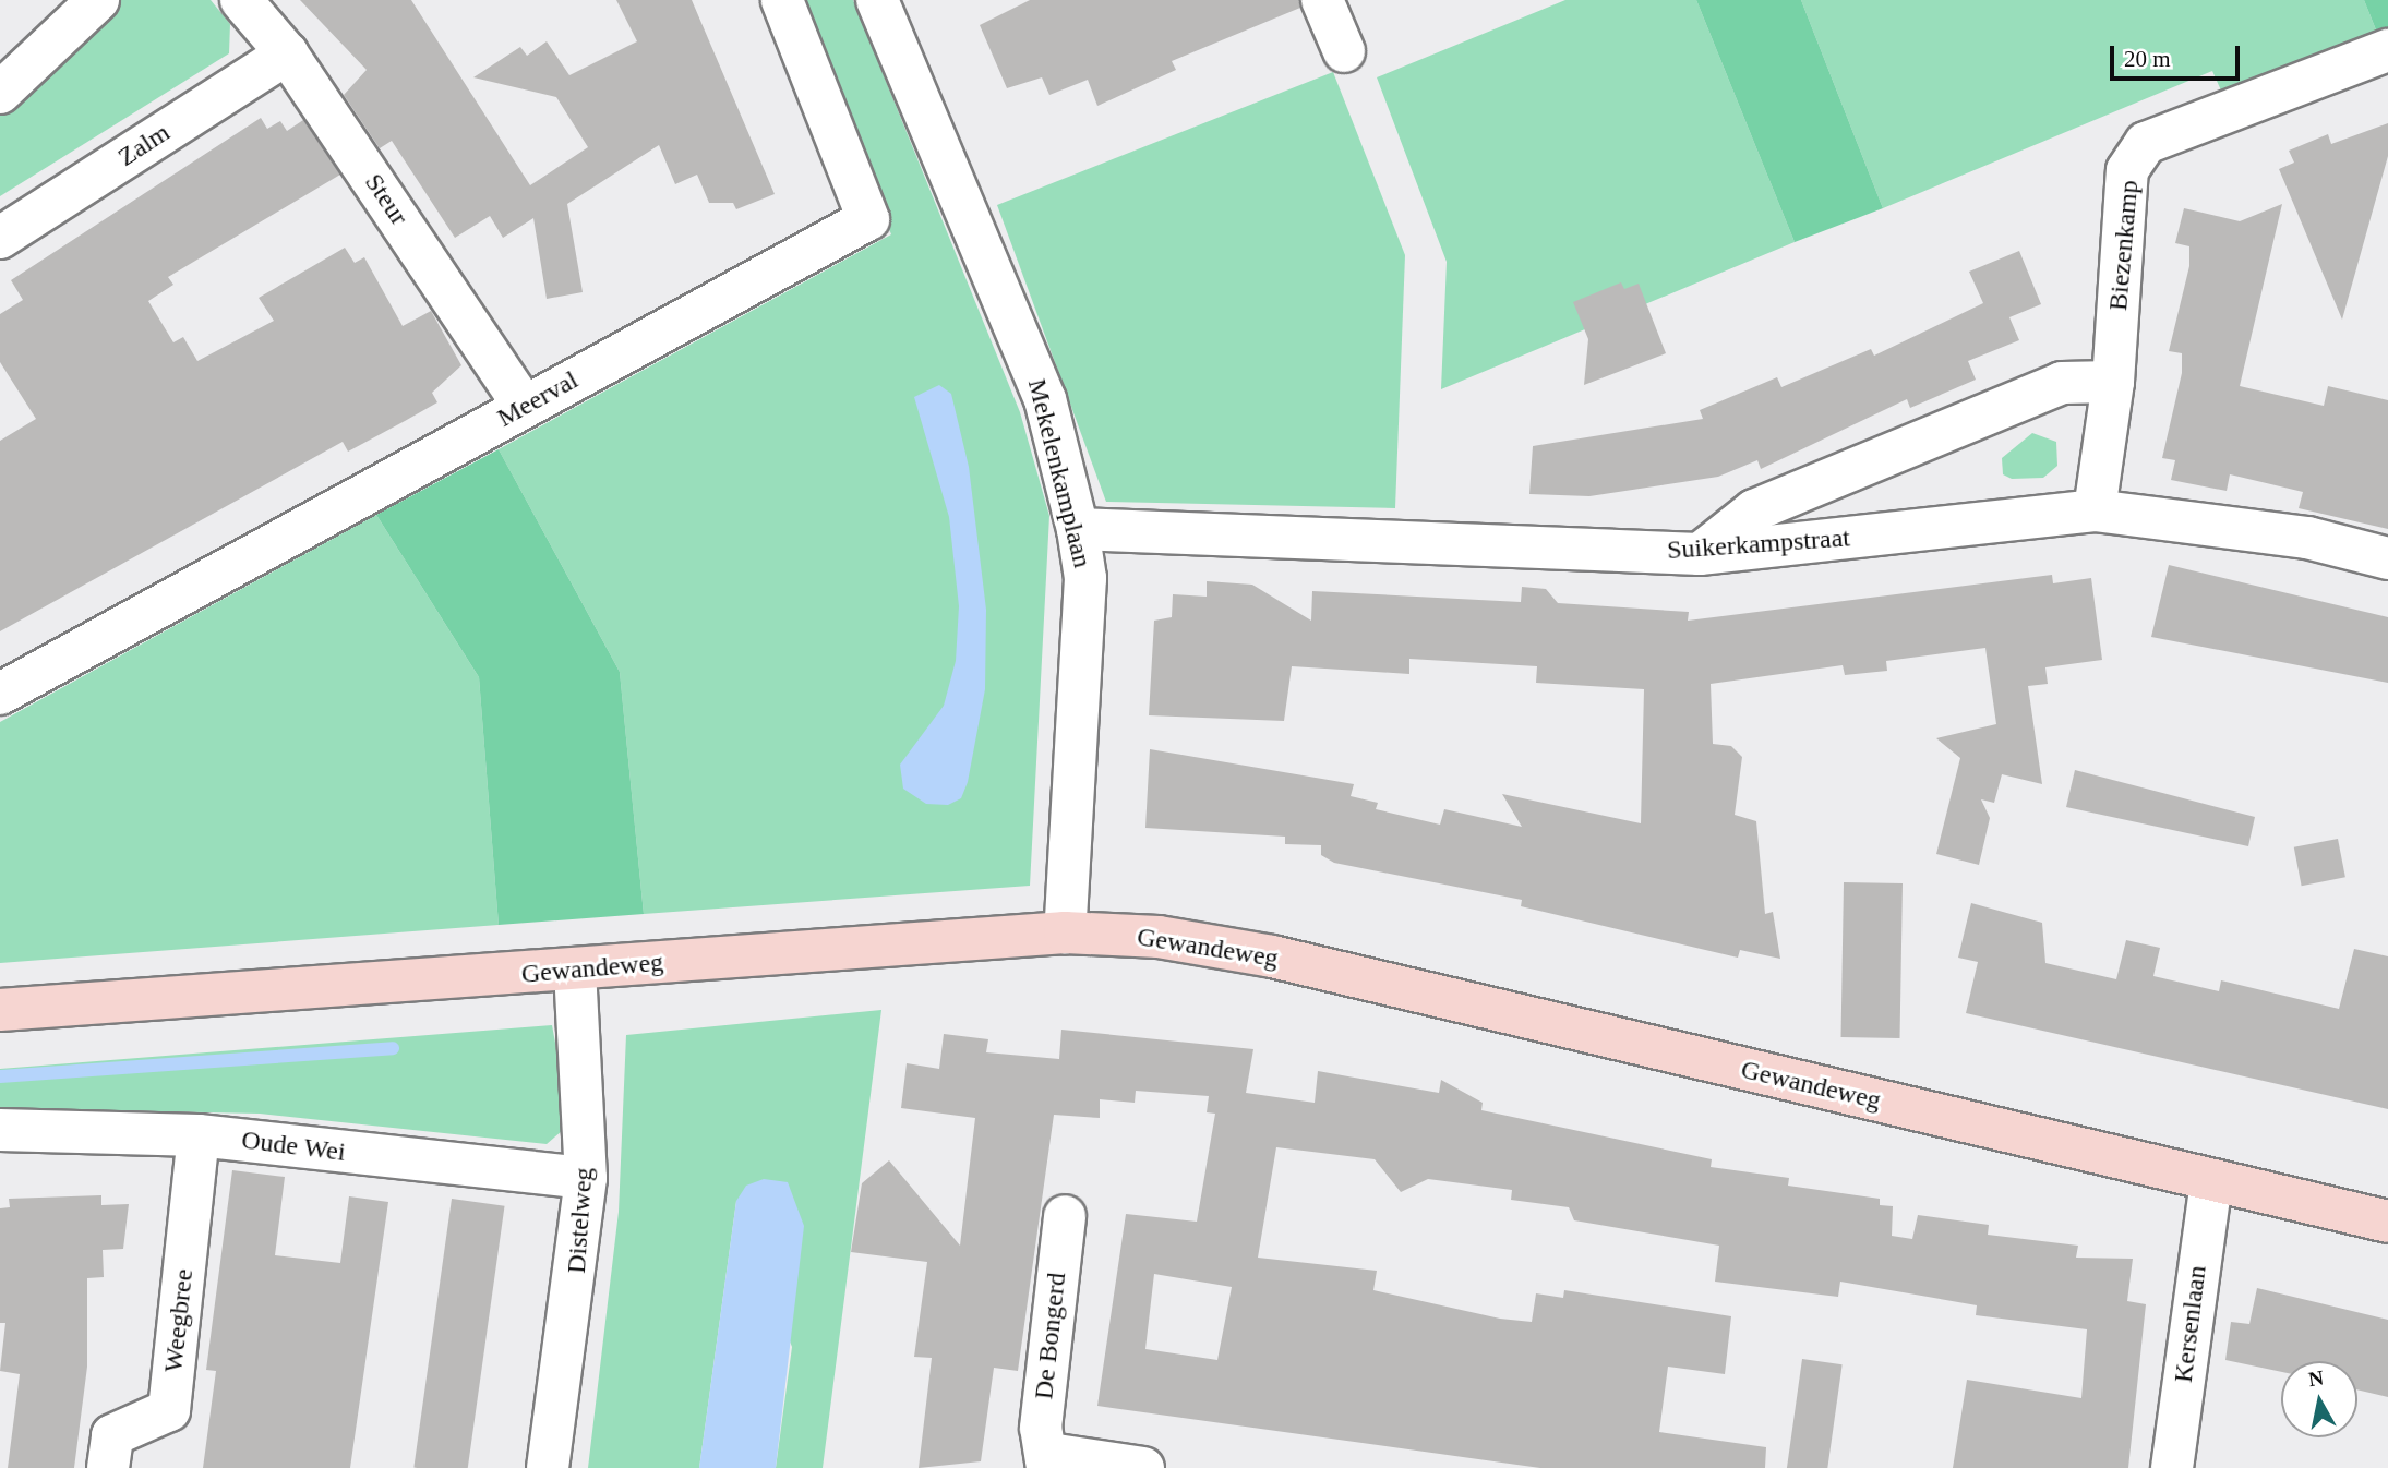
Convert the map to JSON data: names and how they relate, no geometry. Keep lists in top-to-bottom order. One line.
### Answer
{"streets":{"street":["Zalm","Steur","Biezenkamp","Meerval","Mekelenkamplaan","Suikerkampstraat","Gewandeweg","Oude Wei","Distelweg","Weegbree","Kersenlaan","De Bongerd"]},"crossings":[["Zalm","Steur"],["Steur","Meerval"],["Biezenkamp","Suikerkampstraat"],["Mekelenkamplaan","Suikerkampstraat"],["Mekelenkamplaan","Gewandeweg"],["Gewandeweg","Distelweg"],["Gewandeweg","Kersenlaan"],["Oude Wei","Distelweg"],["Oude Wei","Weegbree"]],"scale_bar":"20 m","north":"top"}
